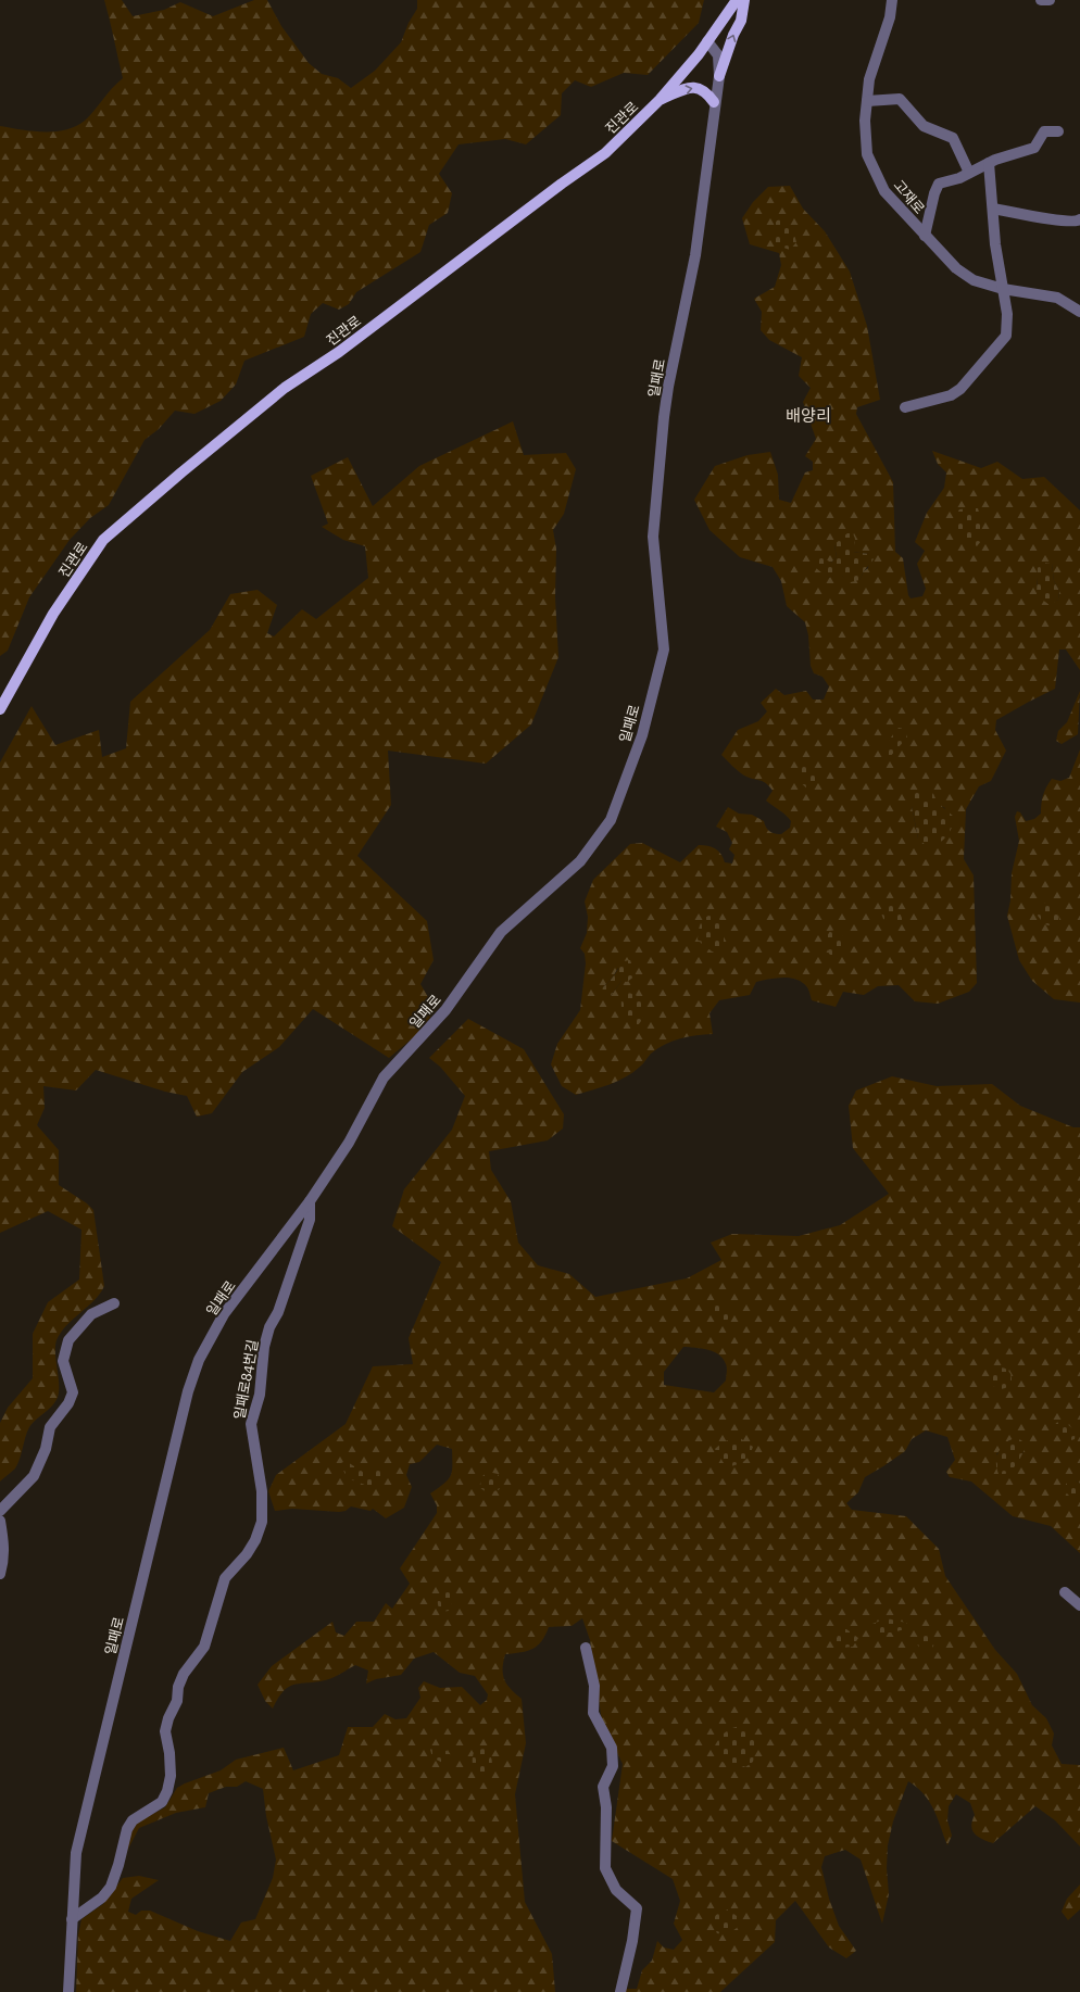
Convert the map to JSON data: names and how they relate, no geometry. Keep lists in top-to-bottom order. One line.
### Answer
{"streets":{"main road":["진관로"],"street":["고재로","일패로","일패로84번길"]},"crossings":[["진관로","일패로"],["일패로","일패로84번길"]],"districts":["배양리"]}
